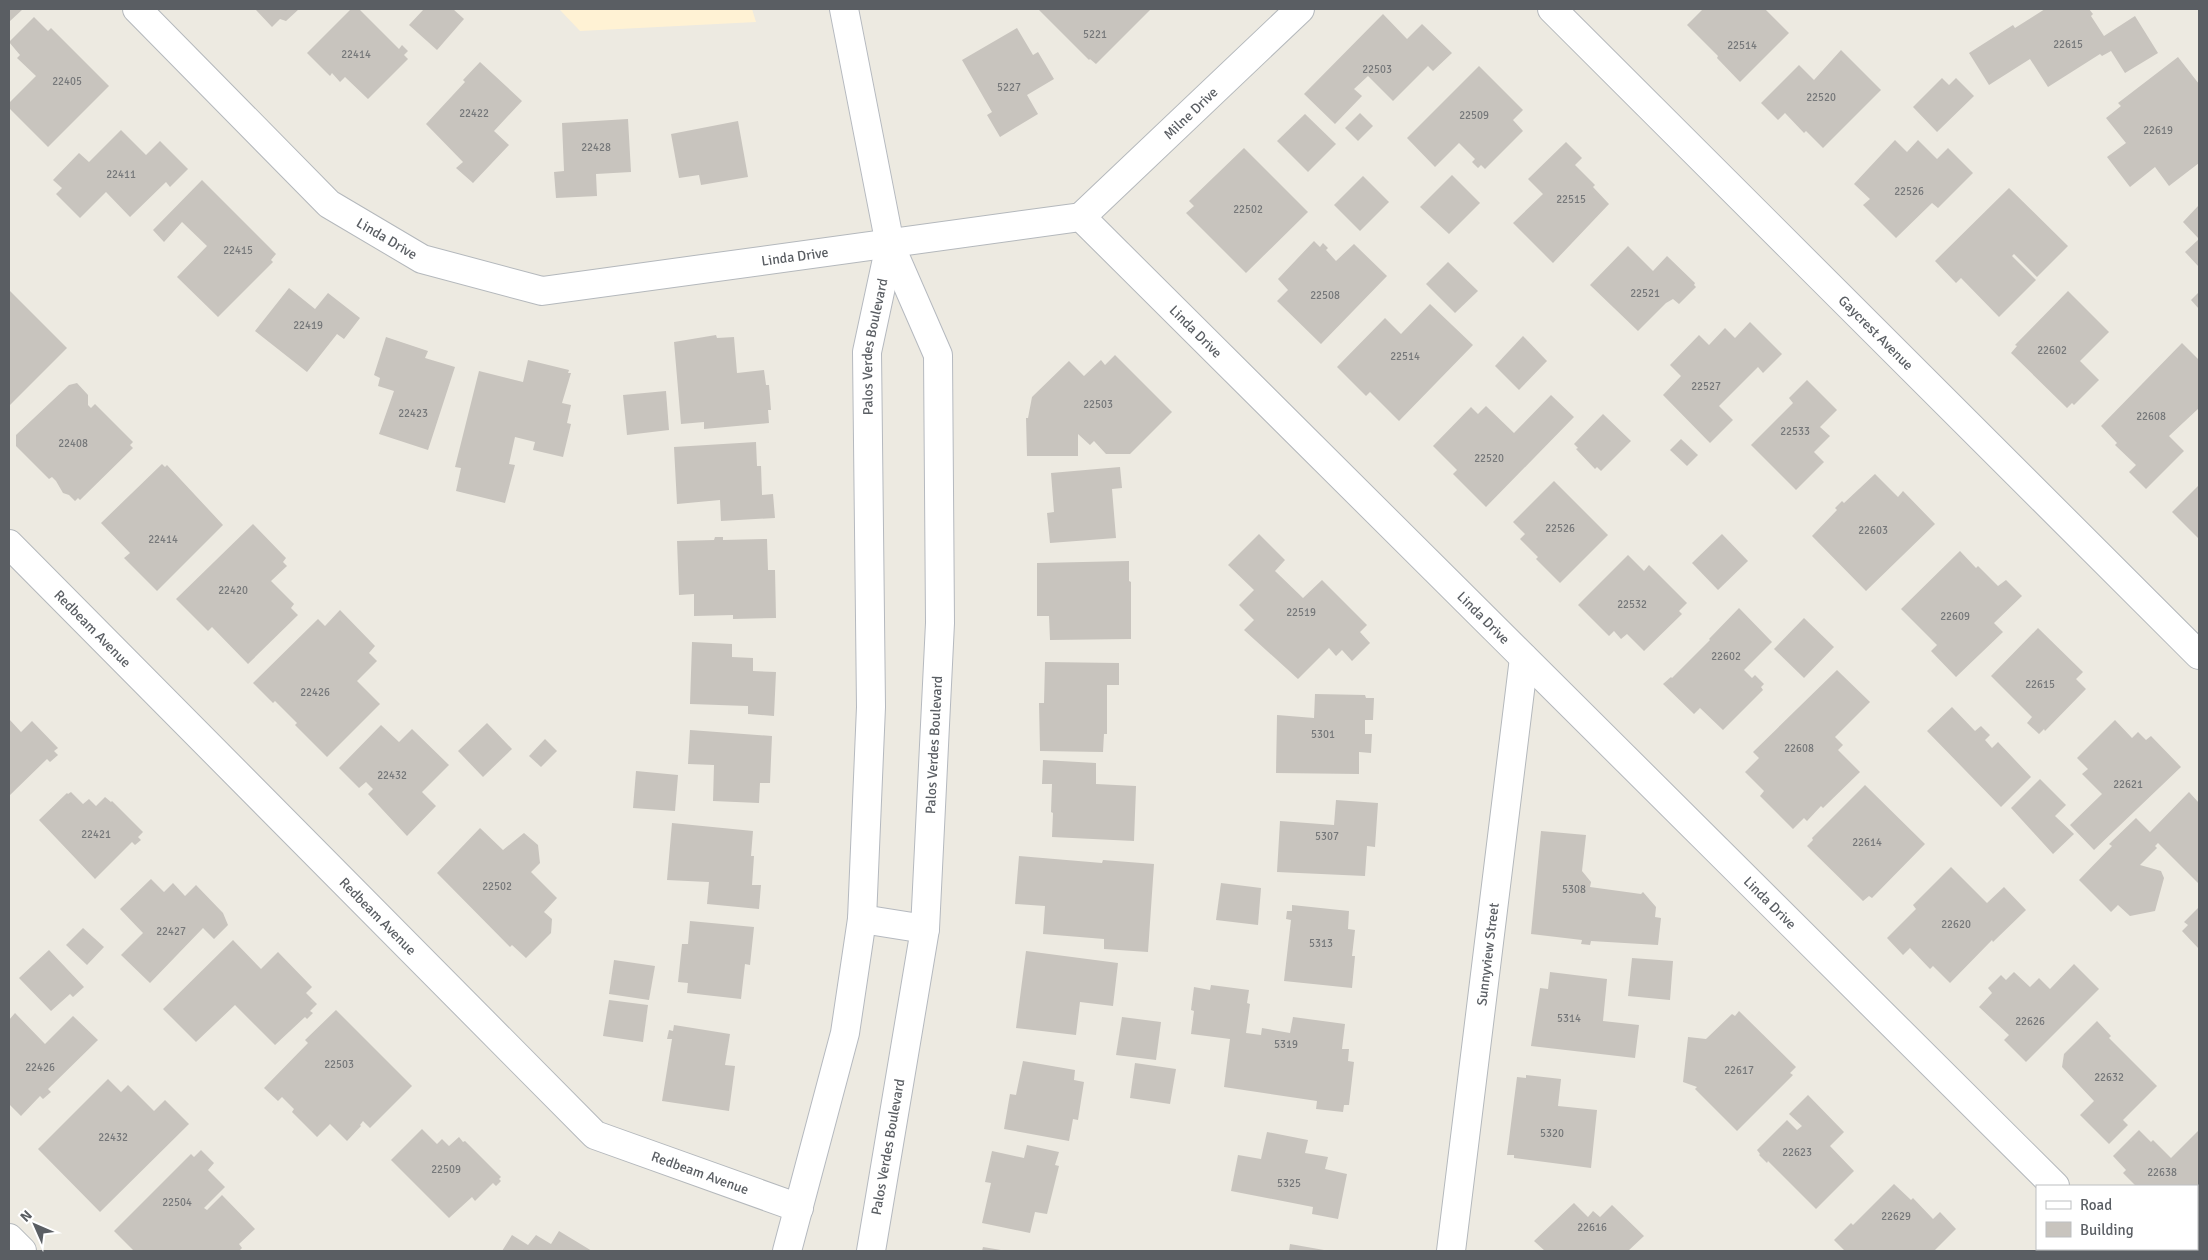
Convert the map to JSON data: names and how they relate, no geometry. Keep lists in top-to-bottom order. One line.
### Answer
{"streets":{"street":["Milne Drive","Linda Drive","Gaycrest Avenue","Palos Verdes Boulevard","Redbeam Avenue","Sunnyview Street"]},"crossings":[["Milne Drive","Linda Drive"],["Linda Drive","Palos Verdes Boulevard"],["Linda Drive","Sunnyview Street"],["Palos Verdes Boulevard","Redbeam Avenue"]],"house_numbers":["5221","22615","22514","22414","22503","22405","5227","22520","22422","22509","22619","22428","22411","22526","22515","22502","22415","22521","22508","22419","22602","22514","22527","22503","22423","22608","22533","22408","22520","22526","22603","22414","22420","22532","22519","22609","22602","22615","22426","5301","22608","22432","22621","22421","5307","22614","22502","5308","22620","22427","5313","5314","22626","5319","22503","22426","22617","22632","5320","22432","22623","22509","22638","5325","22504","22629","22616"],"legend":["Road","Building"],"north":"top left"}
